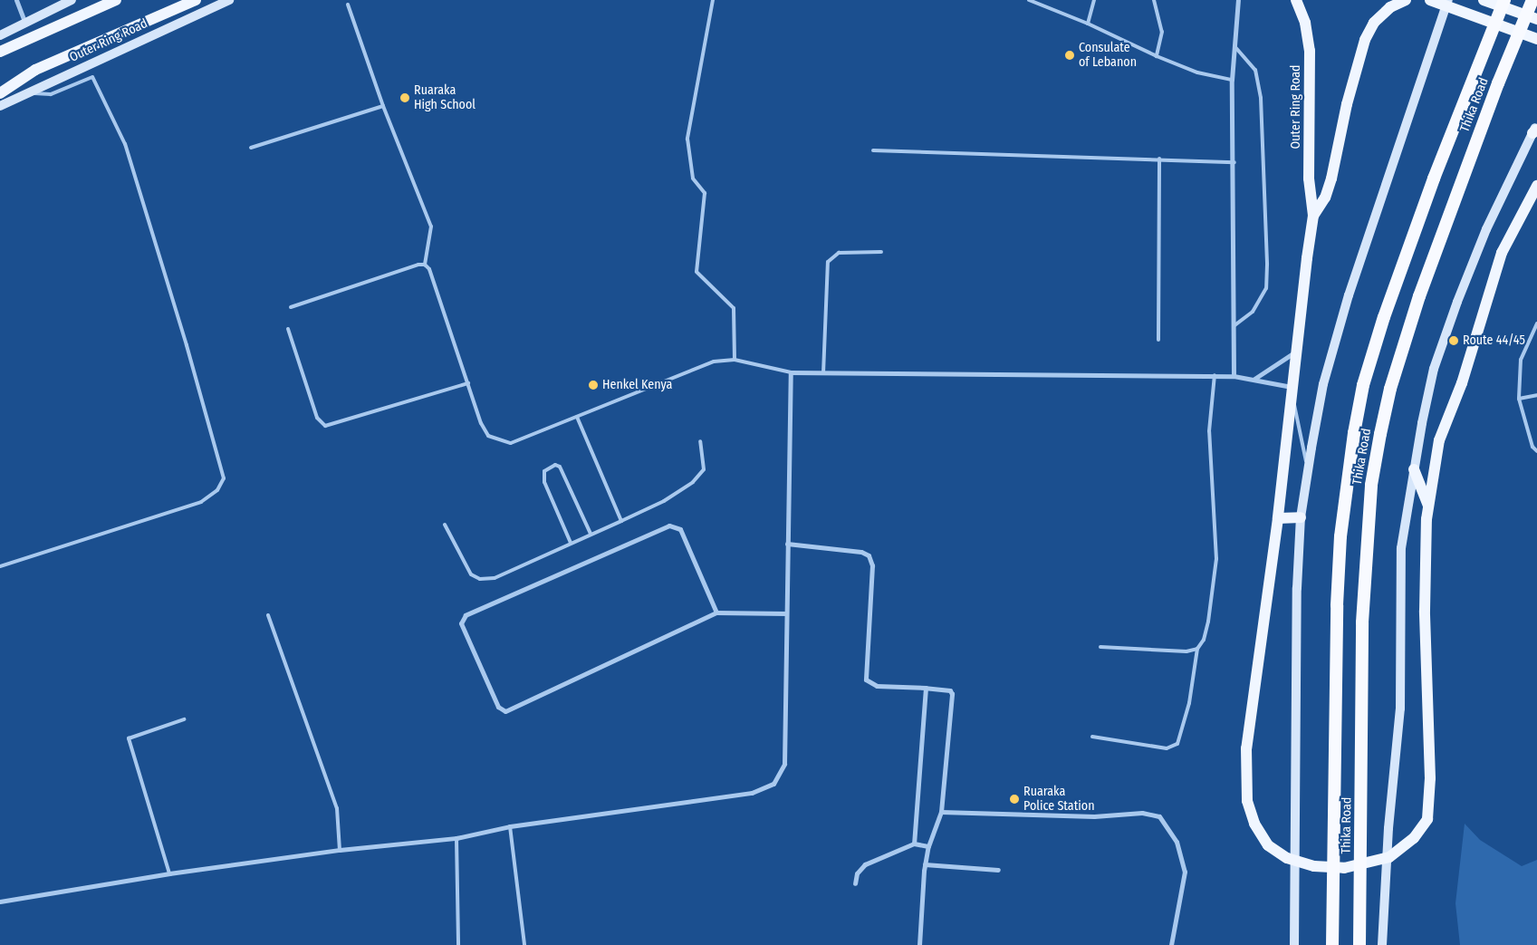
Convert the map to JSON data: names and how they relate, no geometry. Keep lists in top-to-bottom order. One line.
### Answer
{"streets":{"highway":["Thika Road"],"main road":["Outer Ring Road"]},"places":["Consulate of Lebanon","Ruaraka High School","Route 44/45","Henkel Kenya","Ruaraka Police Station"]}
